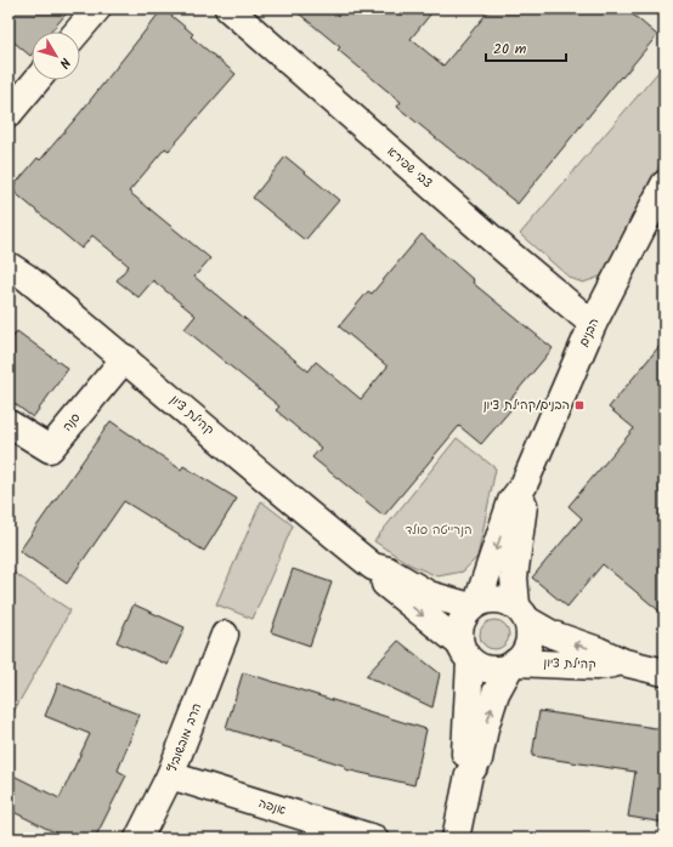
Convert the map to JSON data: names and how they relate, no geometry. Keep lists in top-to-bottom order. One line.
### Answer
{"streets":{"street":["צבי שפירא","הבנים","קהילת ציון","סנה","הרב מובשוביץ","אנפה"]},"crossings":[["צבי שפירא","הבנים"],["הבנים","קהילת ציון"],["קהילת ציון","סנה"],["הרב מובשוביץ","אנפה"]],"parks":["הנרייטה סולד"],"places":{"transit":["הבנים/קהילת ציון"]},"scale_bar":"20 m","north":"bottom right"}
